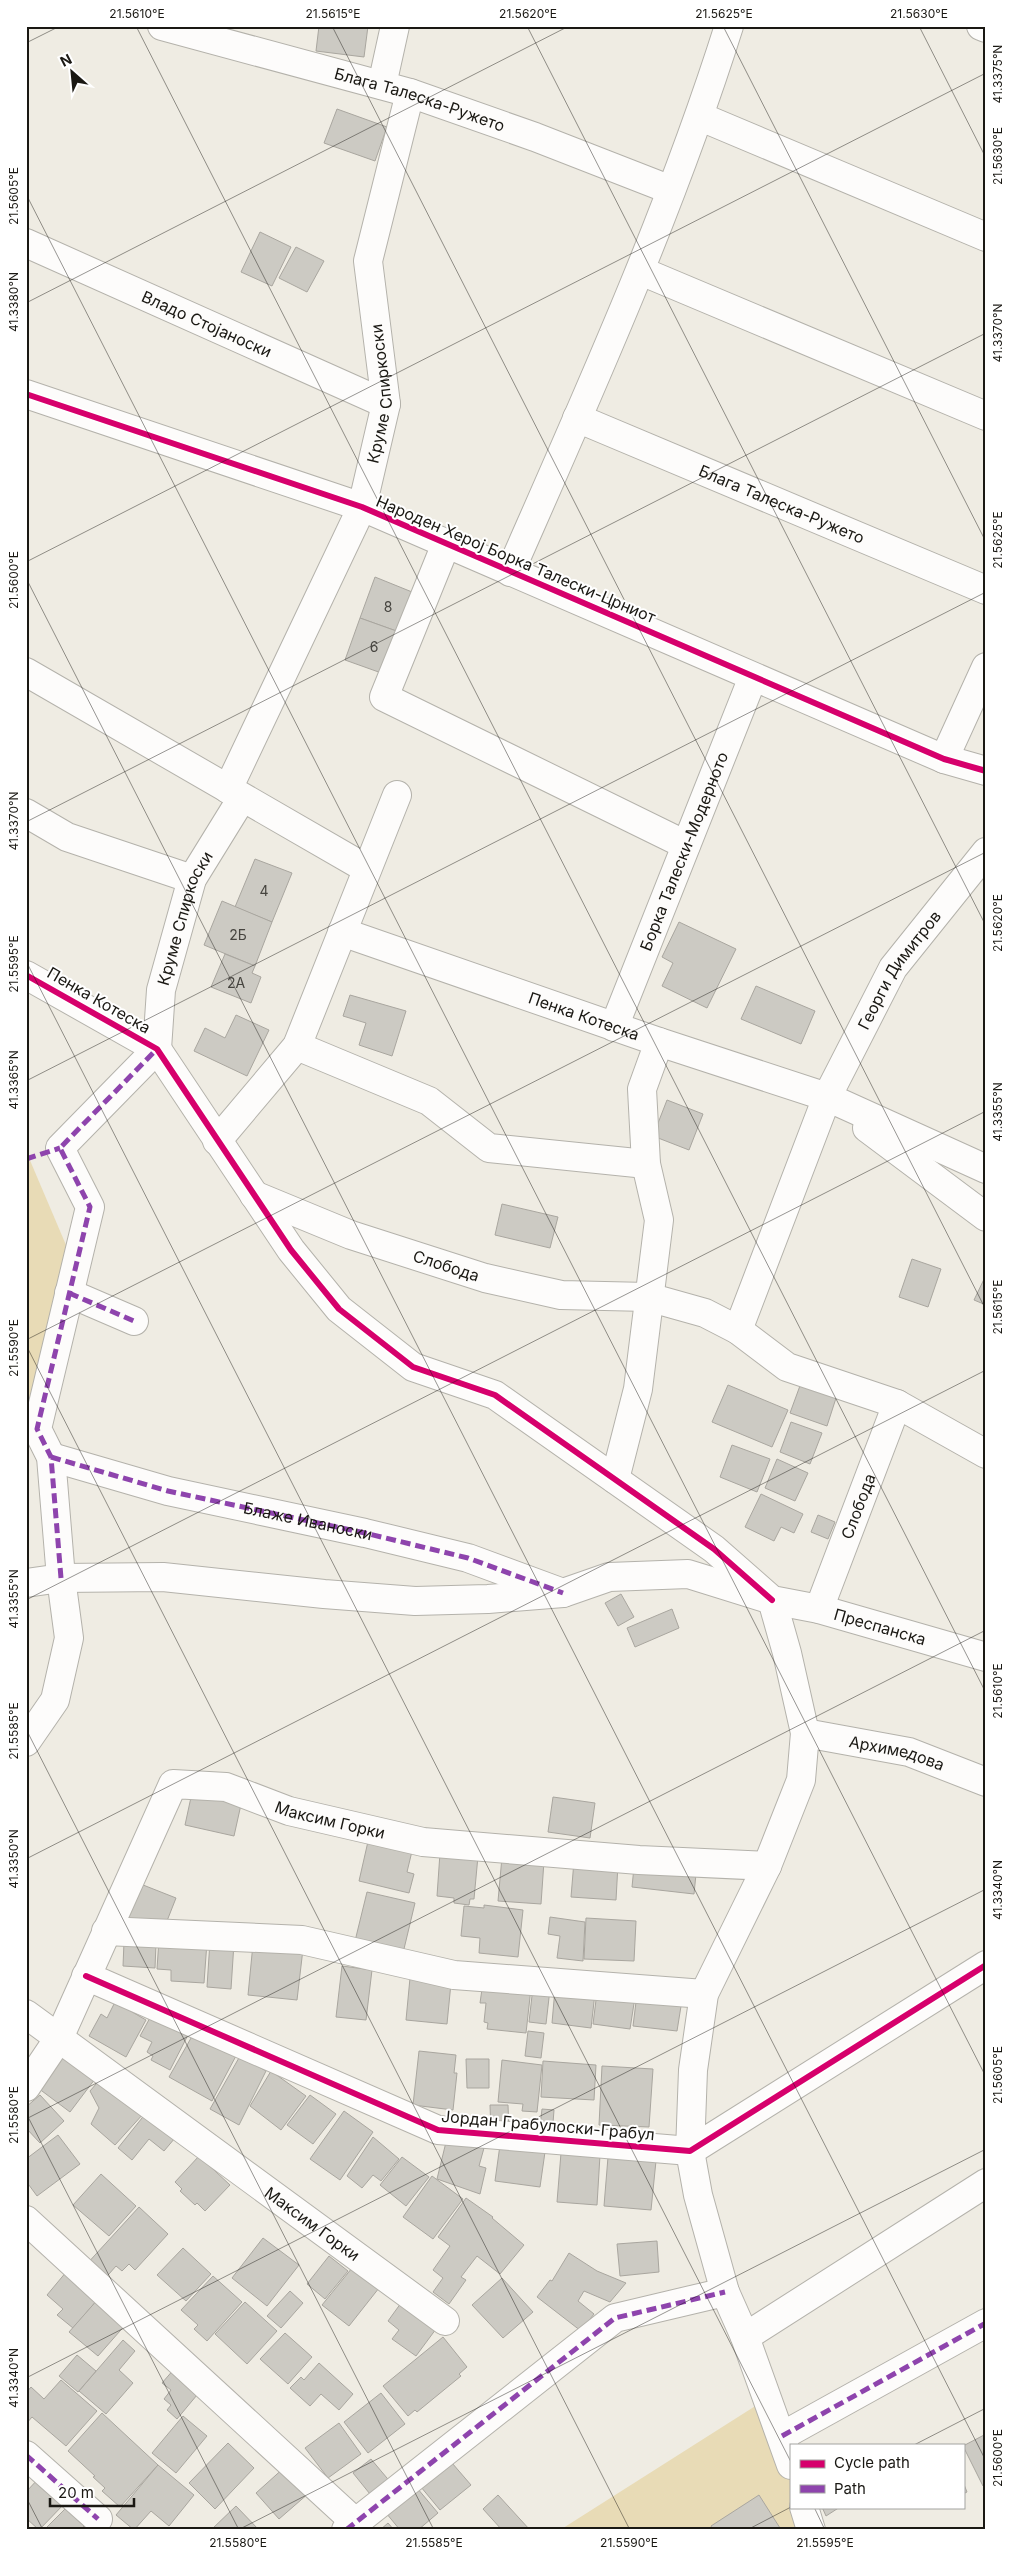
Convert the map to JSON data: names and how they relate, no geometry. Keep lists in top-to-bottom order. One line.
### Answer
{"streets":{"street":["Блага Талеска-Ружето","Владо Стојаноски","Круме Спиркоски","Народен Херој Борка Талески-Црниот","Борка Талески-Модерното","Георги Димитров","Пенка Котеска","Слобода","Блаже Иваноски","Преспанска","Архимедова","Максим Горки","Јордан Грабулоски-Грабул"]},"crossings":[["Блага Талеска-Ружето","Круме Спиркоски"],["Владо Стојаноски","Круме Спиркоски"],["Круме Спиркоски","Народен Херој Борка Талески-Црниот"],["Круме Спиркоски","Пенка Котеска"],["Народен Херој Борка Талески-Црниот","Борка Талески-Модерното"],["Борка Талески-Модерното","Пенка Котеска"],["Георги Димитров","Пенка Котеска"],["Слобода","Преспанска"],["Максим Горки","Јордан Грабулоски-Грабул"]],"house_numbers":["8","6","4","2Б","2А"],"legend":["Cycle path","Path"],"scale_bar":"20 m","north":"top left","coordinates":["21.5610°E","21.5615°E","21.5620°E","21.5625°E","21.5630°E","41.3375°N","21.5605°E","41.3380°N","41.3370°N","21.5600°E","21.5595°E","41.3365°N","41.3355°N","21.5590°E","21.5585°E","41.3350°N","41.3340°N","21.5580°E"]}
